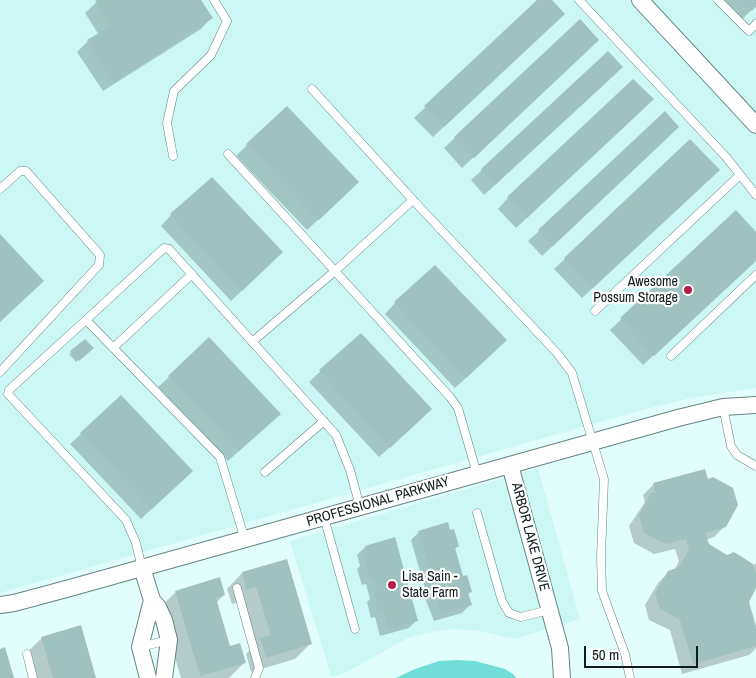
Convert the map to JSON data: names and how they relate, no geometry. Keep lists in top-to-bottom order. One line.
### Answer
{"streets":{"street":["PROFESSIONAL PARKWAY","ARBOR LAKE DRIVE"]},"crossings":[["PROFESSIONAL PARKWAY","ARBOR LAKE DRIVE"]],"places":["Awesome Possum Storage","Lisa Sain - State Farm"],"scale_bar":"50 m"}
